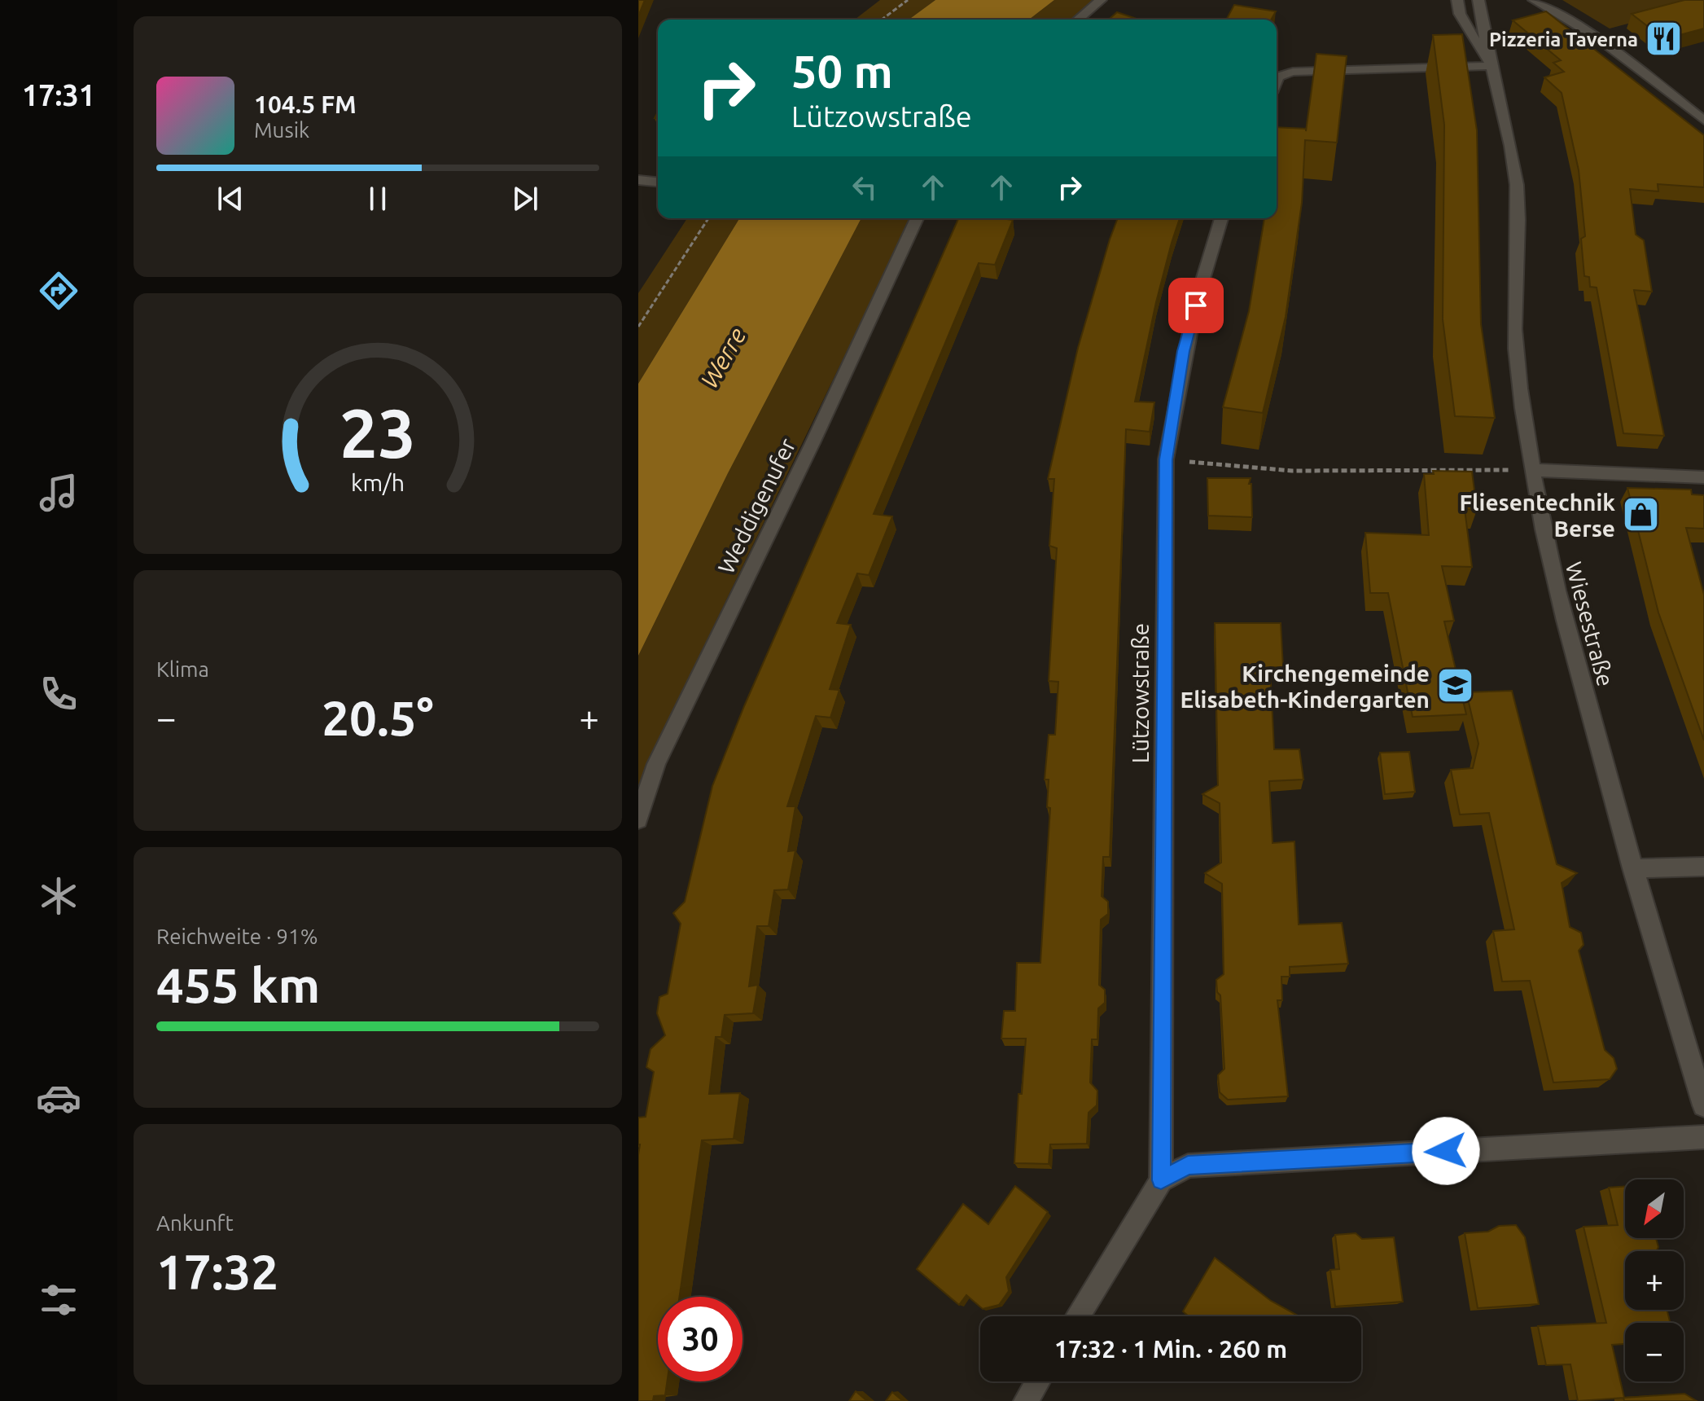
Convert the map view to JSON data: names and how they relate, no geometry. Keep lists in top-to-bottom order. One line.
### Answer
{"streets":{"street":["Weddigenufer","Wiesestraße","Lützowstraße"]},"water":["Werre"],"places":{"restaurant":["Pizzeria Taverna"],"shop":["Fliesentechnik Berse"],"school or university":["Kirchengemeinde Elisabeth-Kindergarten"]},"north":"bottom left","page":{"tabs":"17:31","turn":["50 m","Lützowstraße"],"song":["104.5 FM","Musik"],"tile":["Klima",["Reichweite · 91%","455 km"],["Ankunft","17:32"]],"heat":["−","20.5°","+"],"map_buttons":["+","−"],"limit":"30","trip":"17:32 · 1 Min. · 260 m","gauge":["23","km/h"]}}
